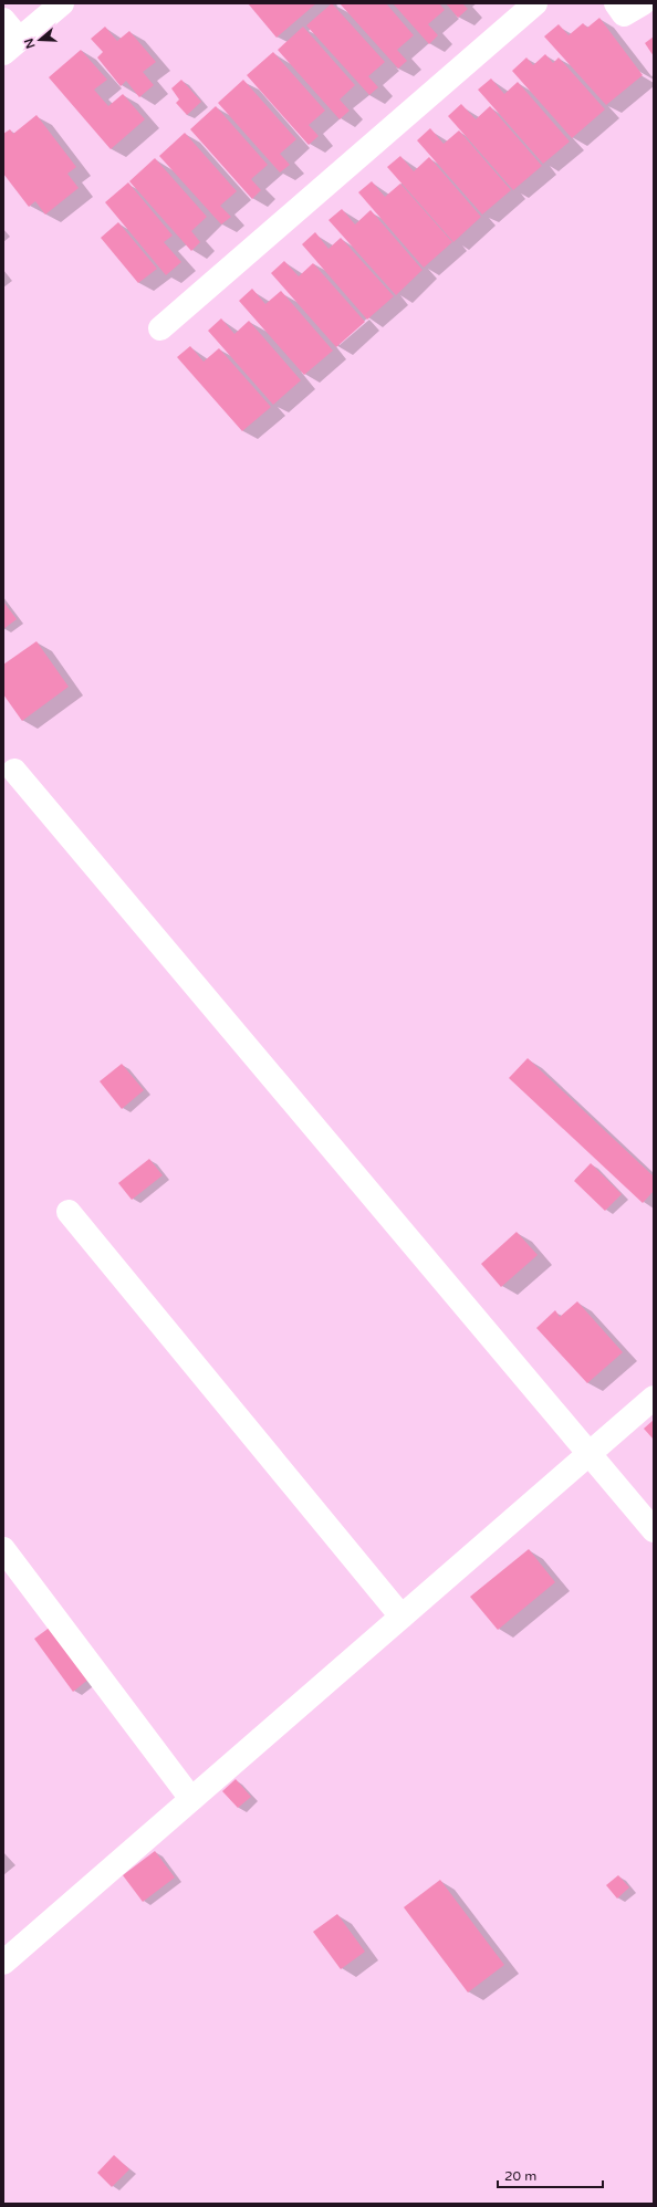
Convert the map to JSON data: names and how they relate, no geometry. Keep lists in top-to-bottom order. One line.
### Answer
{"scale_bar":"20 m","north":"left"}
